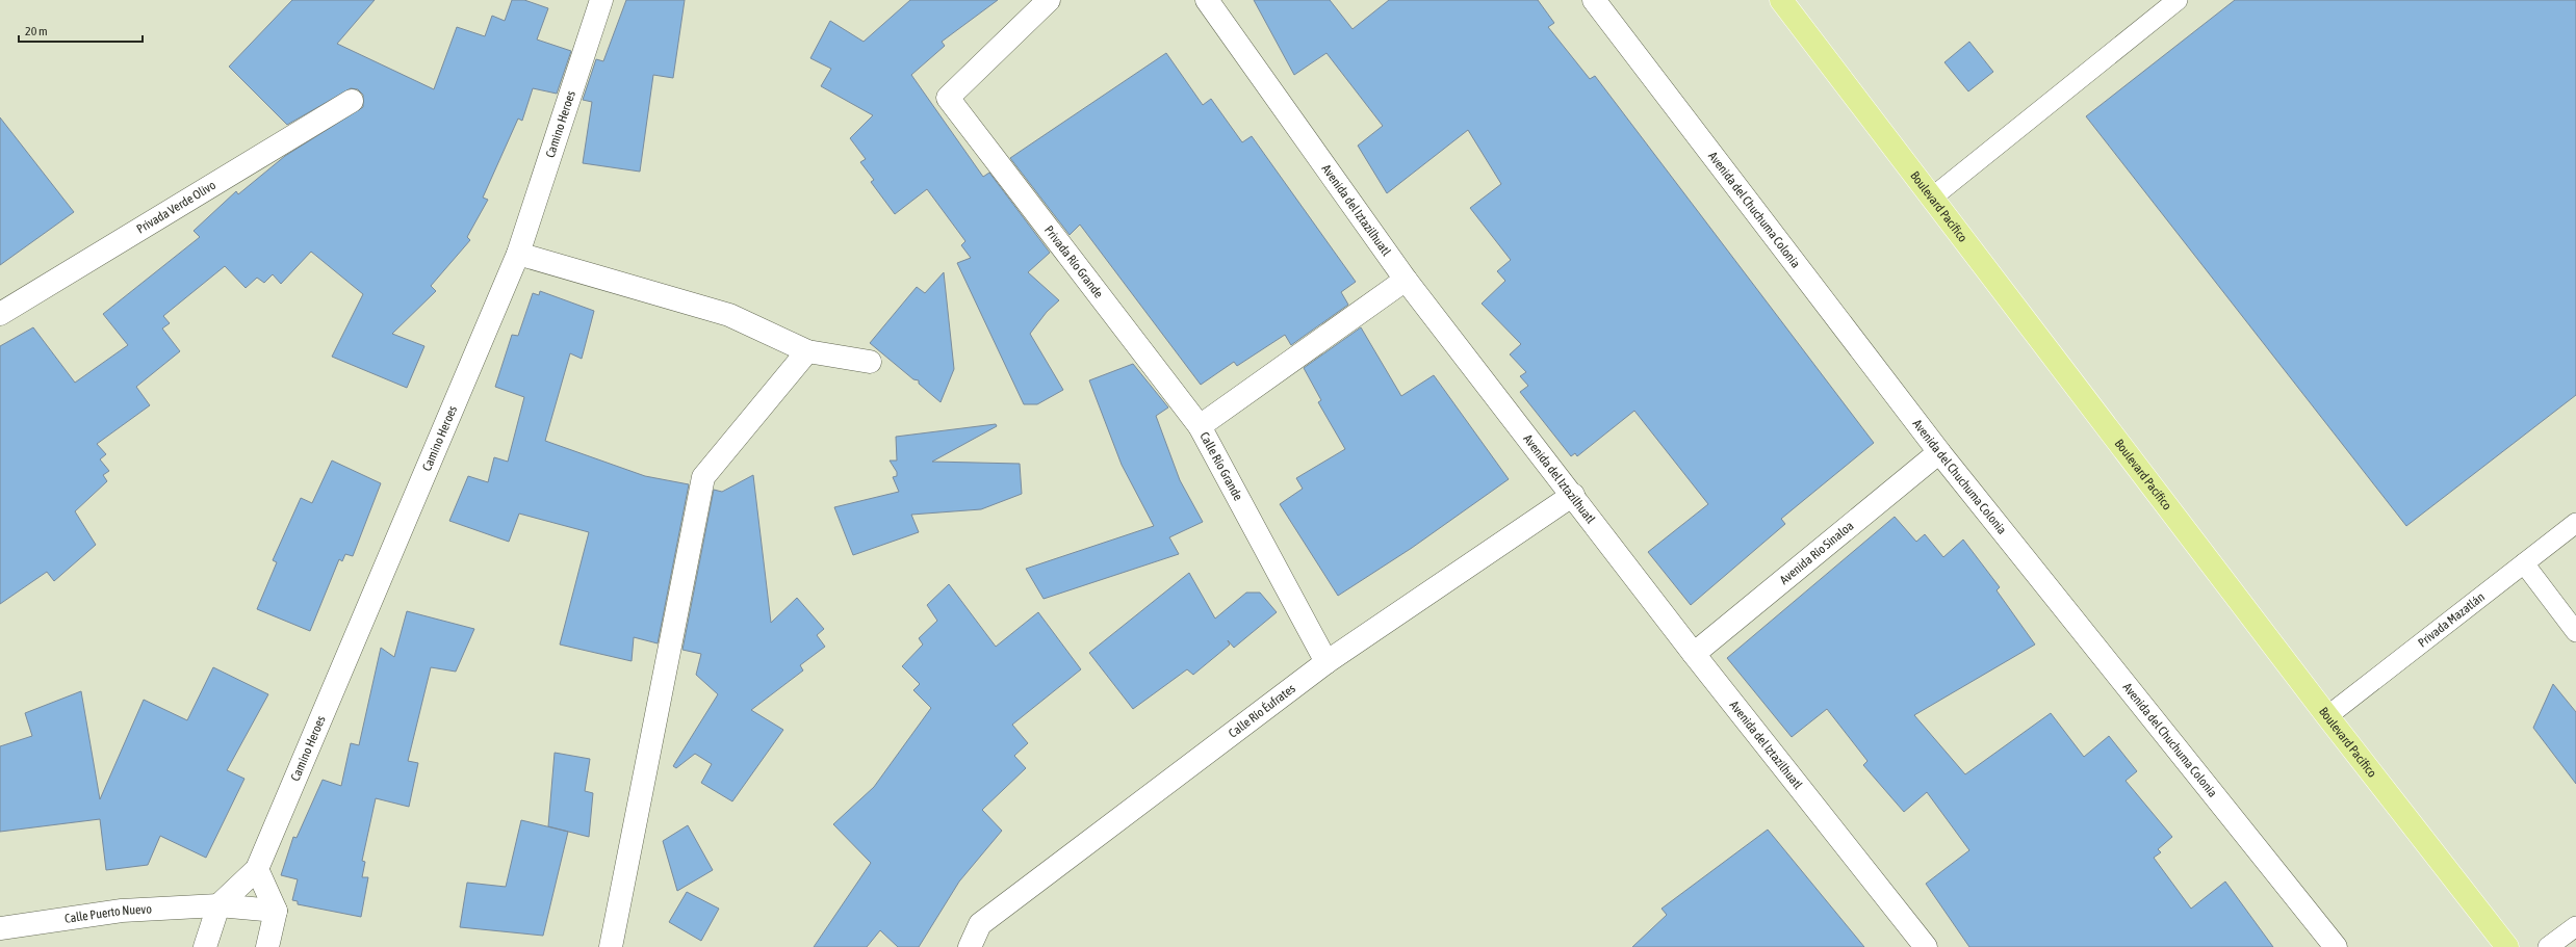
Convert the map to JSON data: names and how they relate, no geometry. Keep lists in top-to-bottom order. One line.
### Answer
{"streets":{"main road":["Boulevard Pacífico"],"street":["Camino Heroes","Privada Verde Olivo","Avenida del Iztazilhuatl","Avenida del Chuchuma Colonia","Privada Río Grande","Calle Río Grande","Avenida Río Sinaloa","Calle Río Éufrates","Calle Puerto Nuevo"],"lane":["Privada Mazatlán"]},"crossings":[["Camino Heroes","Calle Puerto Nuevo"],["Boulevard Pacífico","Privada Mazatlán"],["Avenida del Iztazilhuatl","Calle Río Grande"],["Avenida del Iztazilhuatl","Avenida Río Sinaloa"],["Avenida del Iztazilhuatl","Calle Río Éufrates"],["Avenida del Chuchuma Colonia","Avenida Río Sinaloa"],["Privada Río Grande","Calle Río Grande"],["Calle Río Grande","Calle Río Éufrates"]],"scale_bar":"20 m"}
